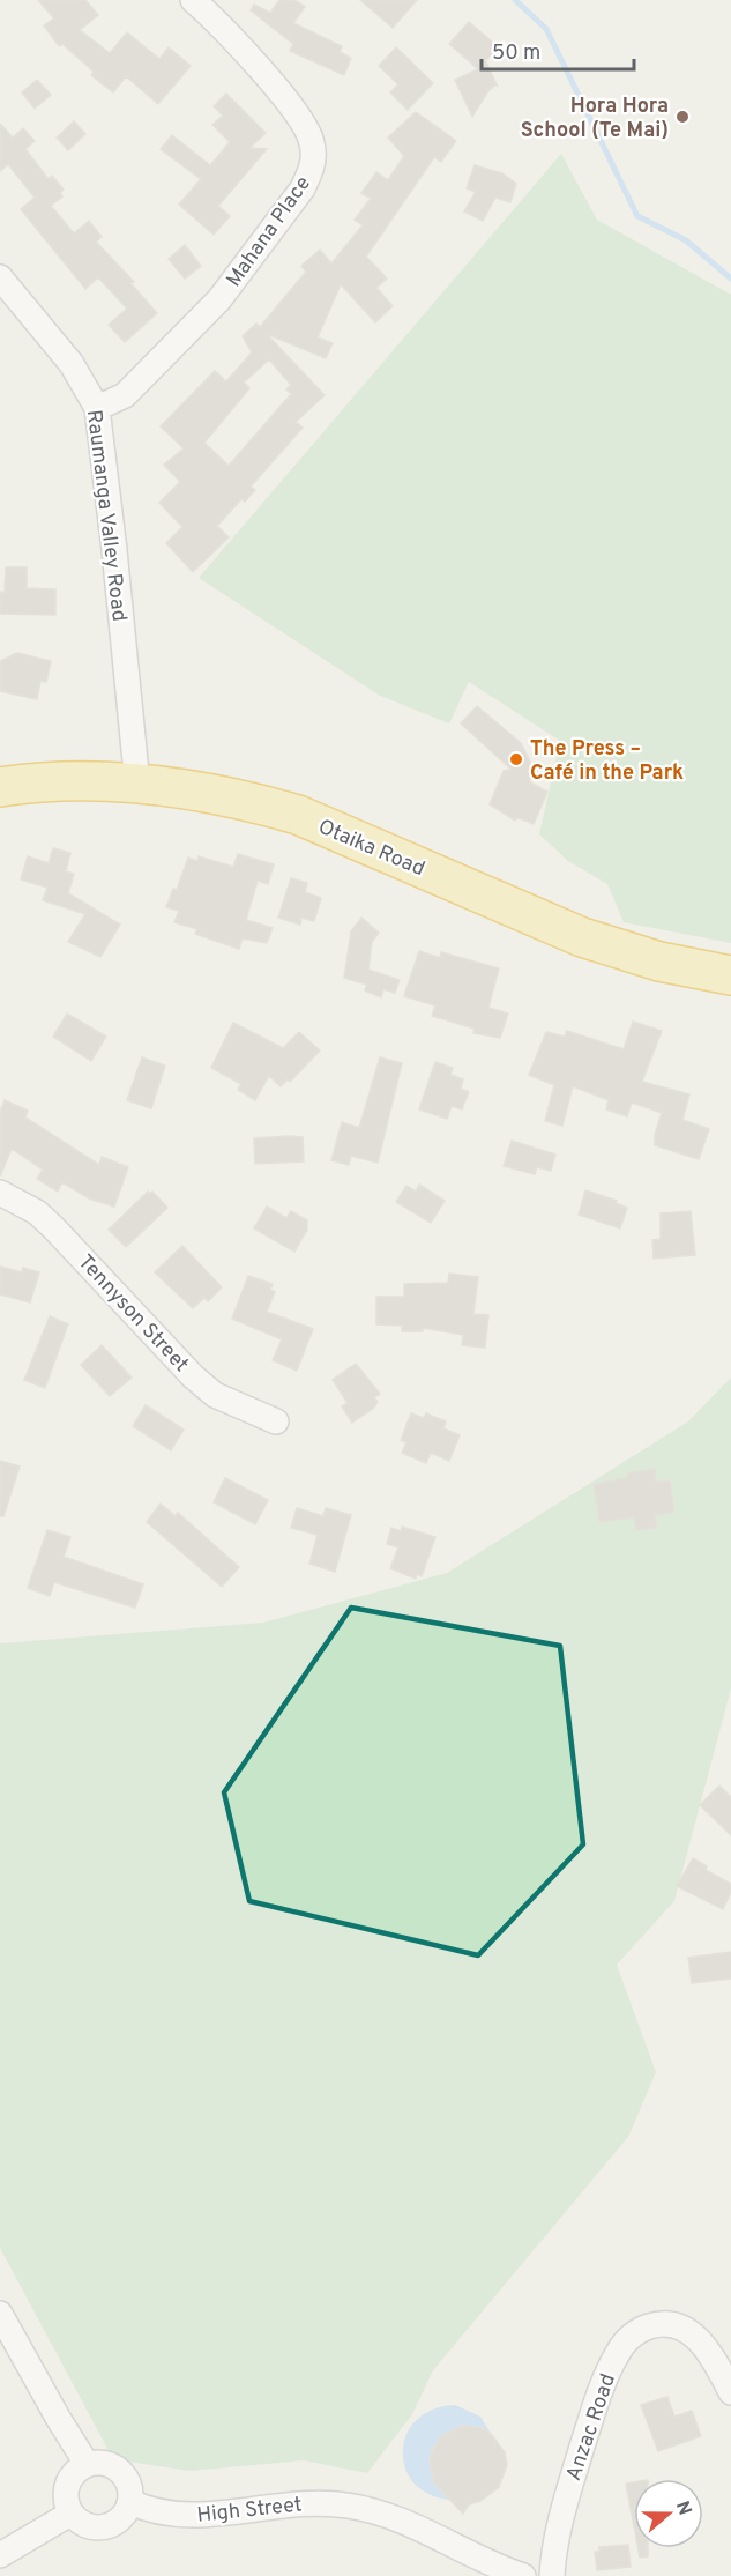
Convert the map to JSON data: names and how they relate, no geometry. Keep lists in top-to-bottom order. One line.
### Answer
{"streets":{"highway":["Otaika Road"],"street":["Mahana Place","Raumanga Valley Road","Tennyson Street","Anzac Road","High Street"]},"crossings":[["Mahana Place","Raumanga Valley Road"],["Raumanga Valley Road","Otaika Road"]],"places":["Hora Hora School (Te Mai)","The Press – Café in the Park"],"scale_bar":"50 m","north":"right"}
